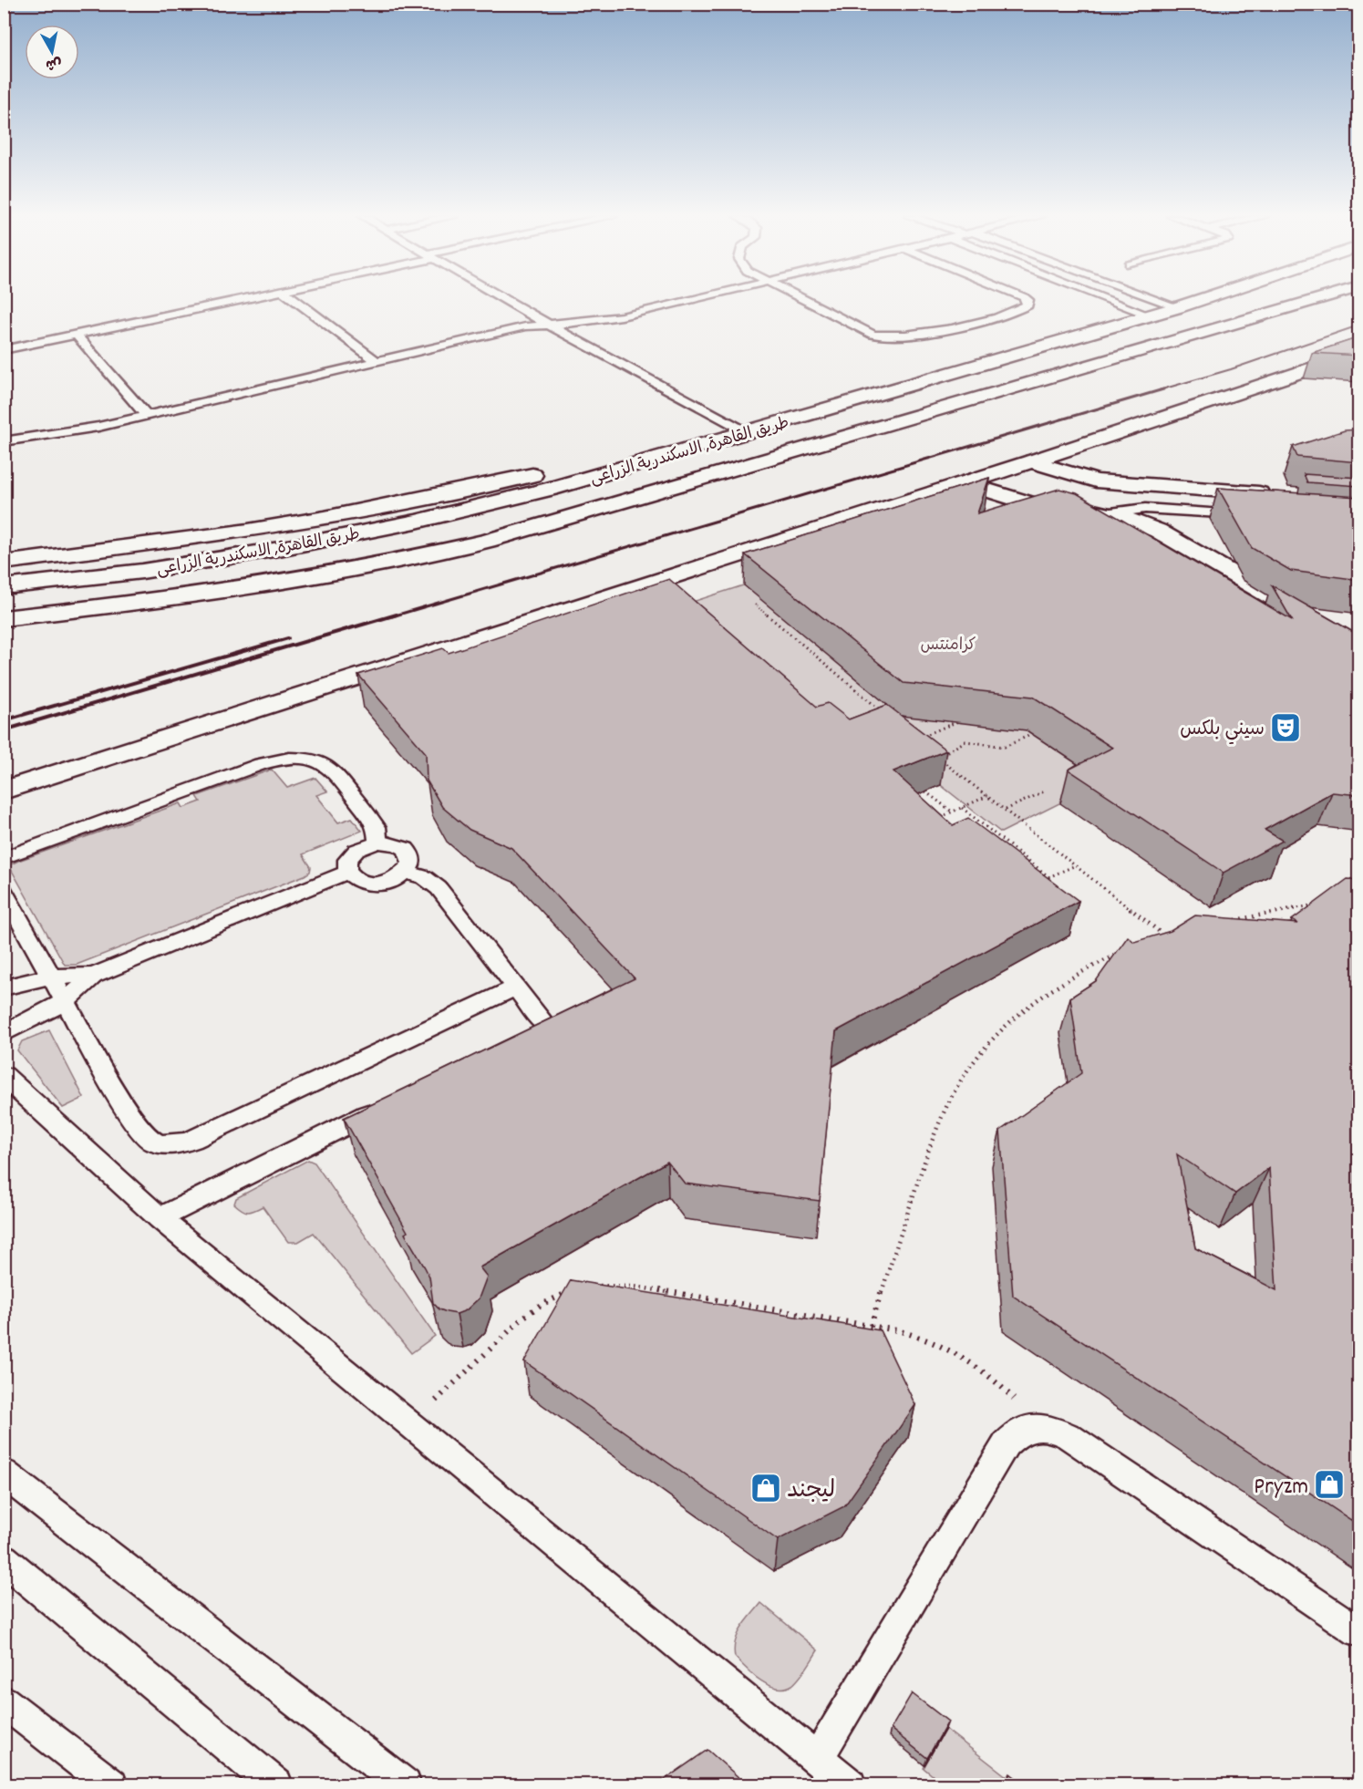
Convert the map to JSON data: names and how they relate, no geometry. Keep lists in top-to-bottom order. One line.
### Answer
{"streets":{"main road":["طريق القاهرة, الاسكندرية الزراعى"]},"parks":["كرامنتس"],"places":{"theatre":["سيني بلكس"],"shop":["Pryzm","ليجند"]},"north":"bottom"}
